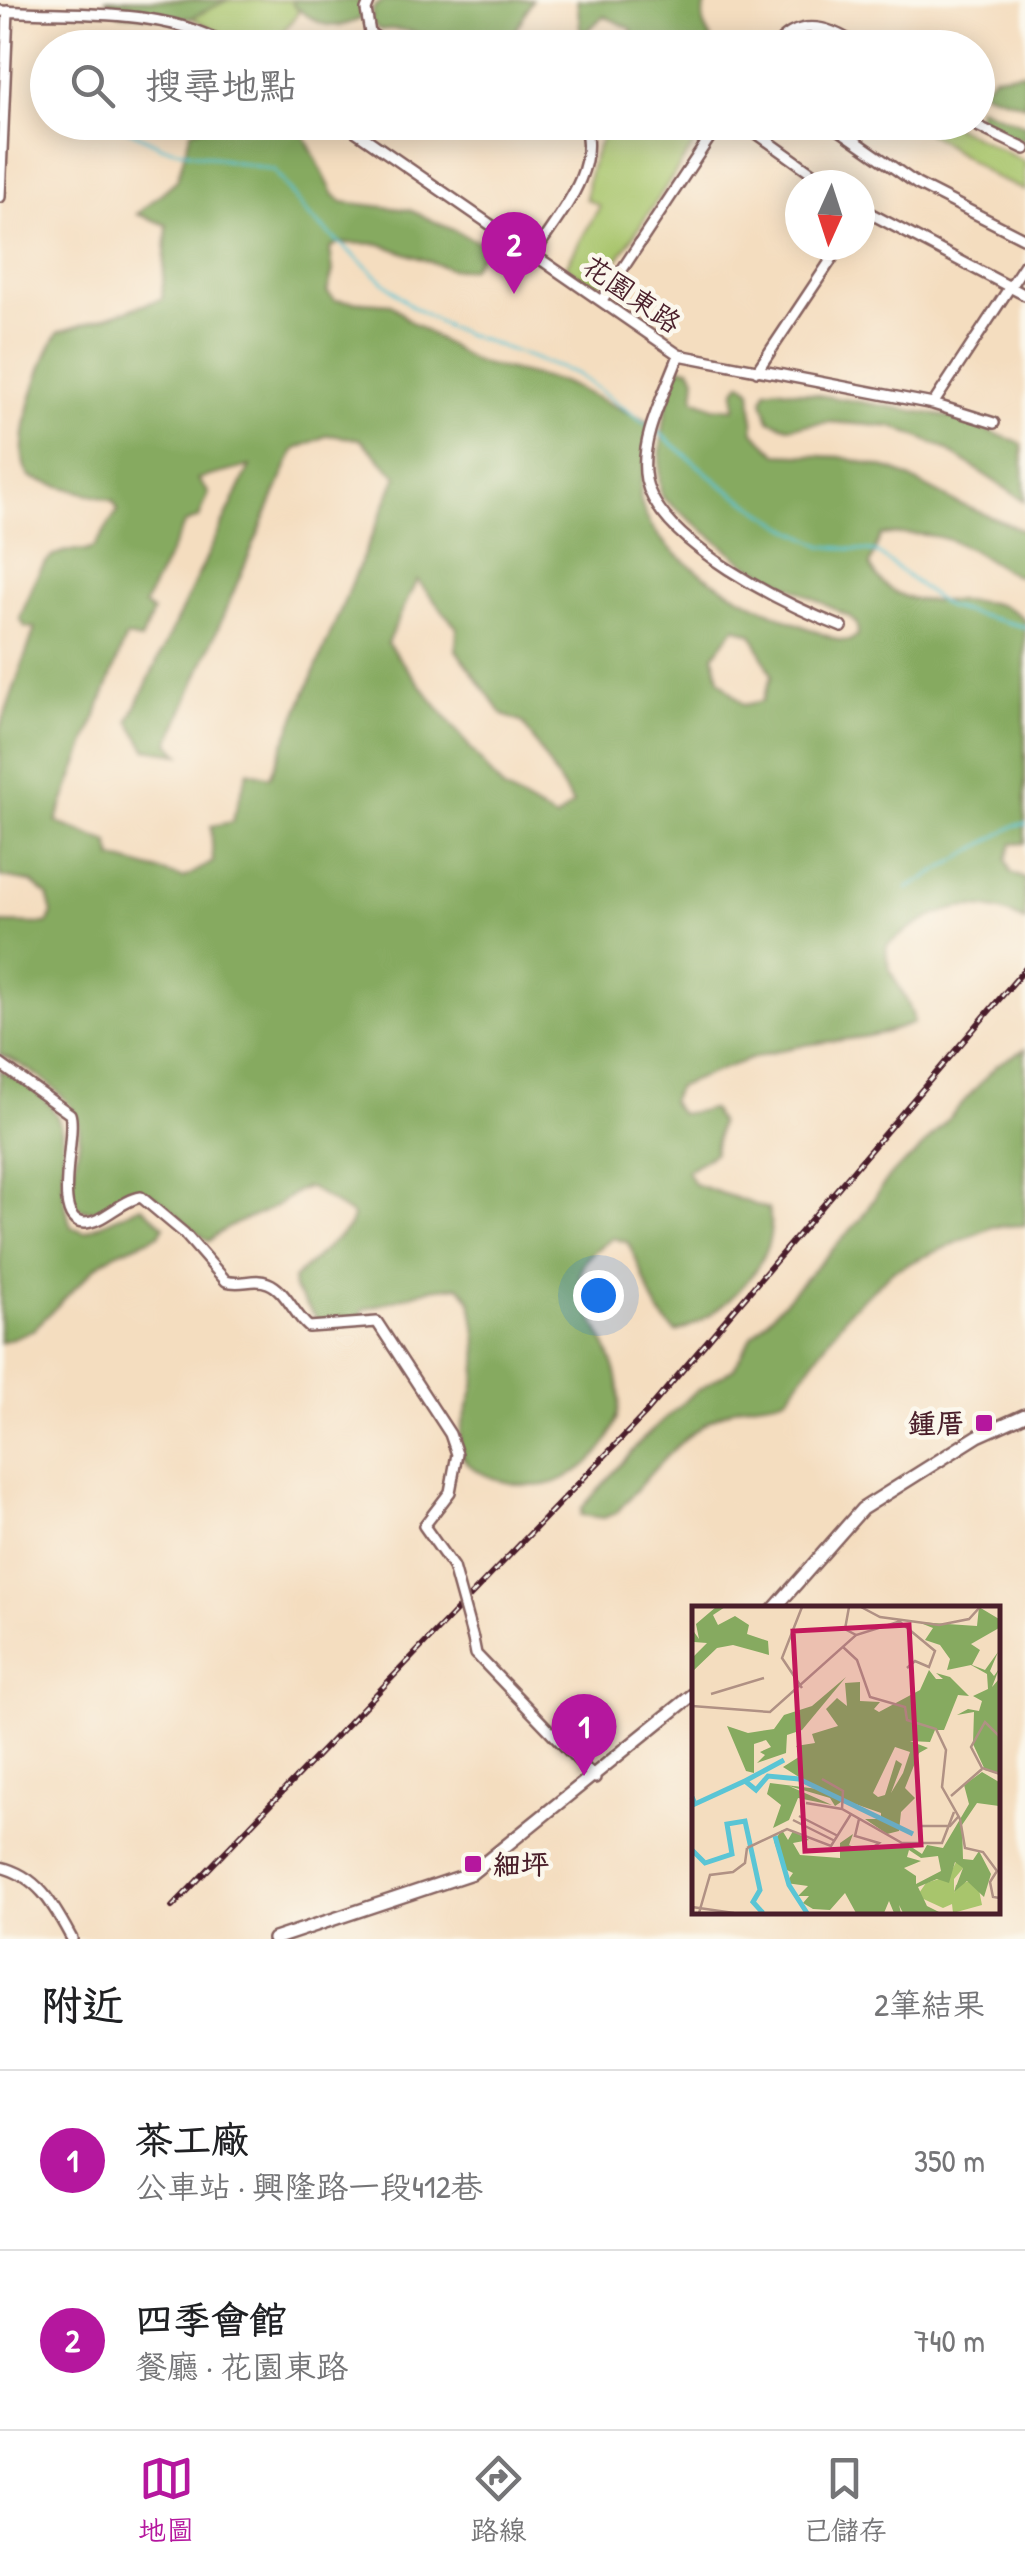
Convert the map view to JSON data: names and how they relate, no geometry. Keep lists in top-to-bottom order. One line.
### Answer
{"streets":{"street":["花園東路"]},"places":{"transit":["鍾厝","細坪"]},"north":"bottom","page":{"search":"搜尋地點","pins":["2","1"],"heading":["附近","2筆結果"],"list":[{"mark":"1","name":"茶工廠","note":"公車站 · 興隆路一段412巷","value":"350 m"},{"mark":"2","name":"四季會館","note":"餐廳 · 花園東路","value":"740 m"}],"nav":["地圖","路線","已儲存"]}}
